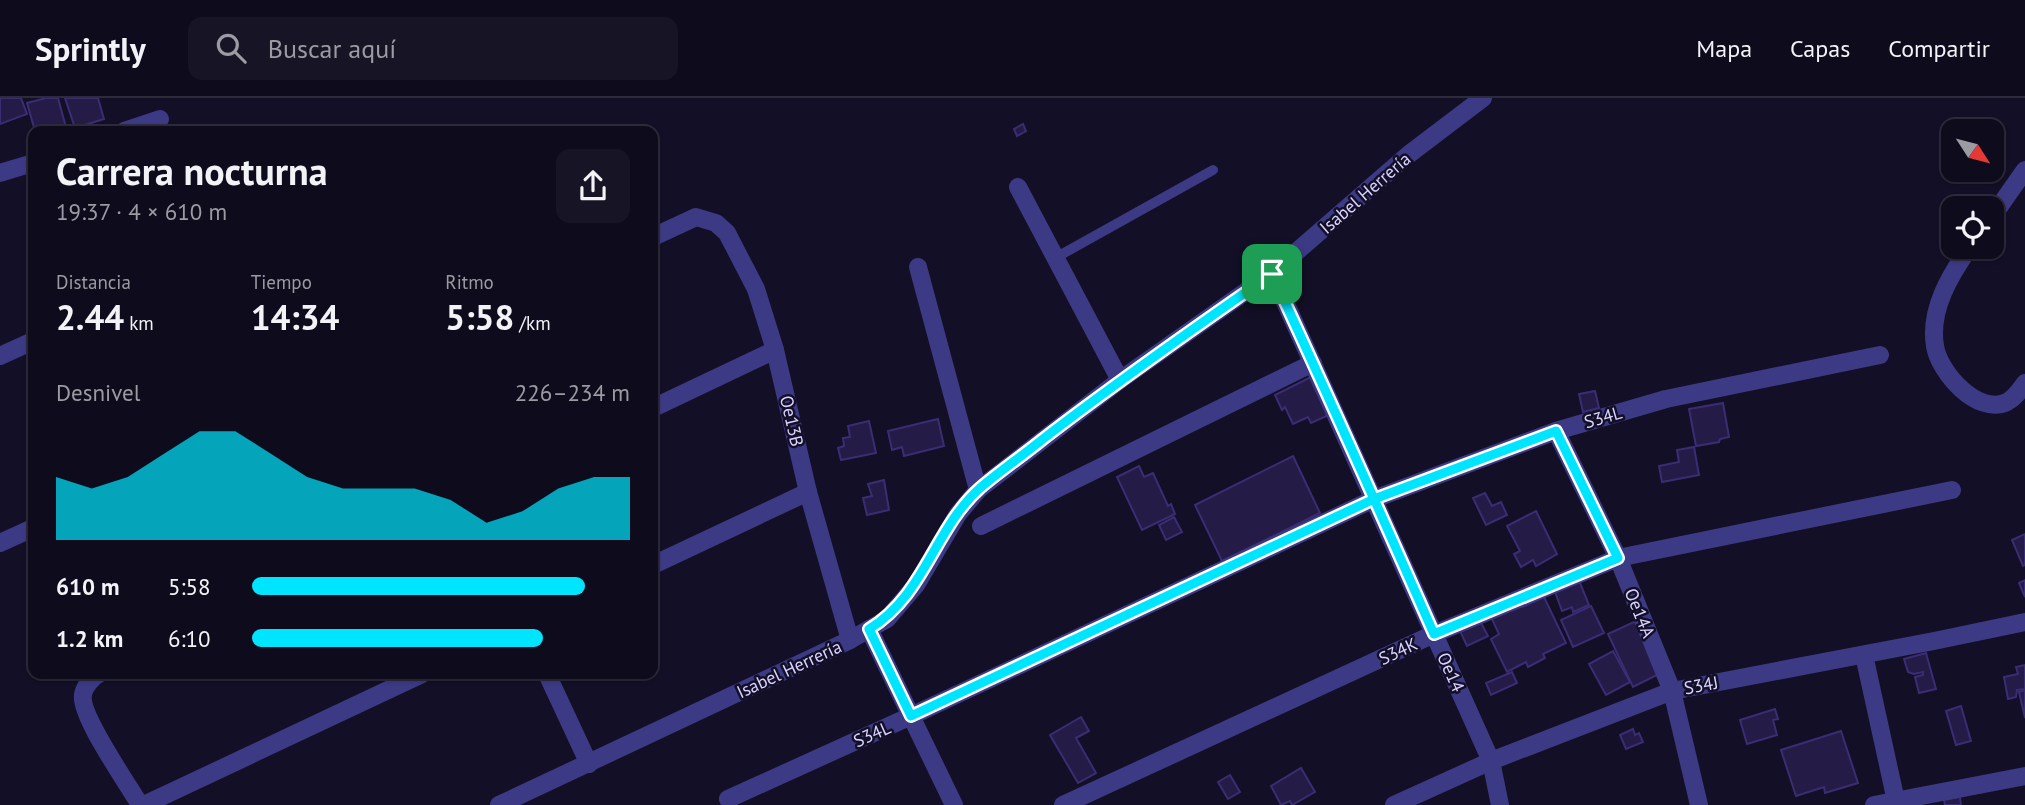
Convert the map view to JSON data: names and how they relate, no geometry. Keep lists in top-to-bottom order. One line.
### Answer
{"streets":{"street":["Isabel Herrería","S34L","Oe13B","Oe14A","S34K","Oe14","S34J"]},"crossings":[["Isabel Herrería","Oe13B"],["Isabel Herrería","Oe14"],["S34L","Oe14A"],["S34L","Oe14"],["Oe14A","S34K"],["Oe14A","S34J"],["S34K","Oe14"],["Oe14","S34J"]],"north":"bottom right","page":{"header":"Sprintly","search":"Buscar aquí","nav":["Mapa","Capas","Compartir"],"heading":["Carrera nocturna","19:37 · 4 × 610 m"],"stats":[["Distancia","2.44 km"],["Tiempo","14:34"],["Ritmo","5:58 /km"]],"chart":["Desnivel","226–234 m"],"list":[{"name":"610 m","note":"5:58"},{"name":"1.2 km","note":"6:10"}]}}
